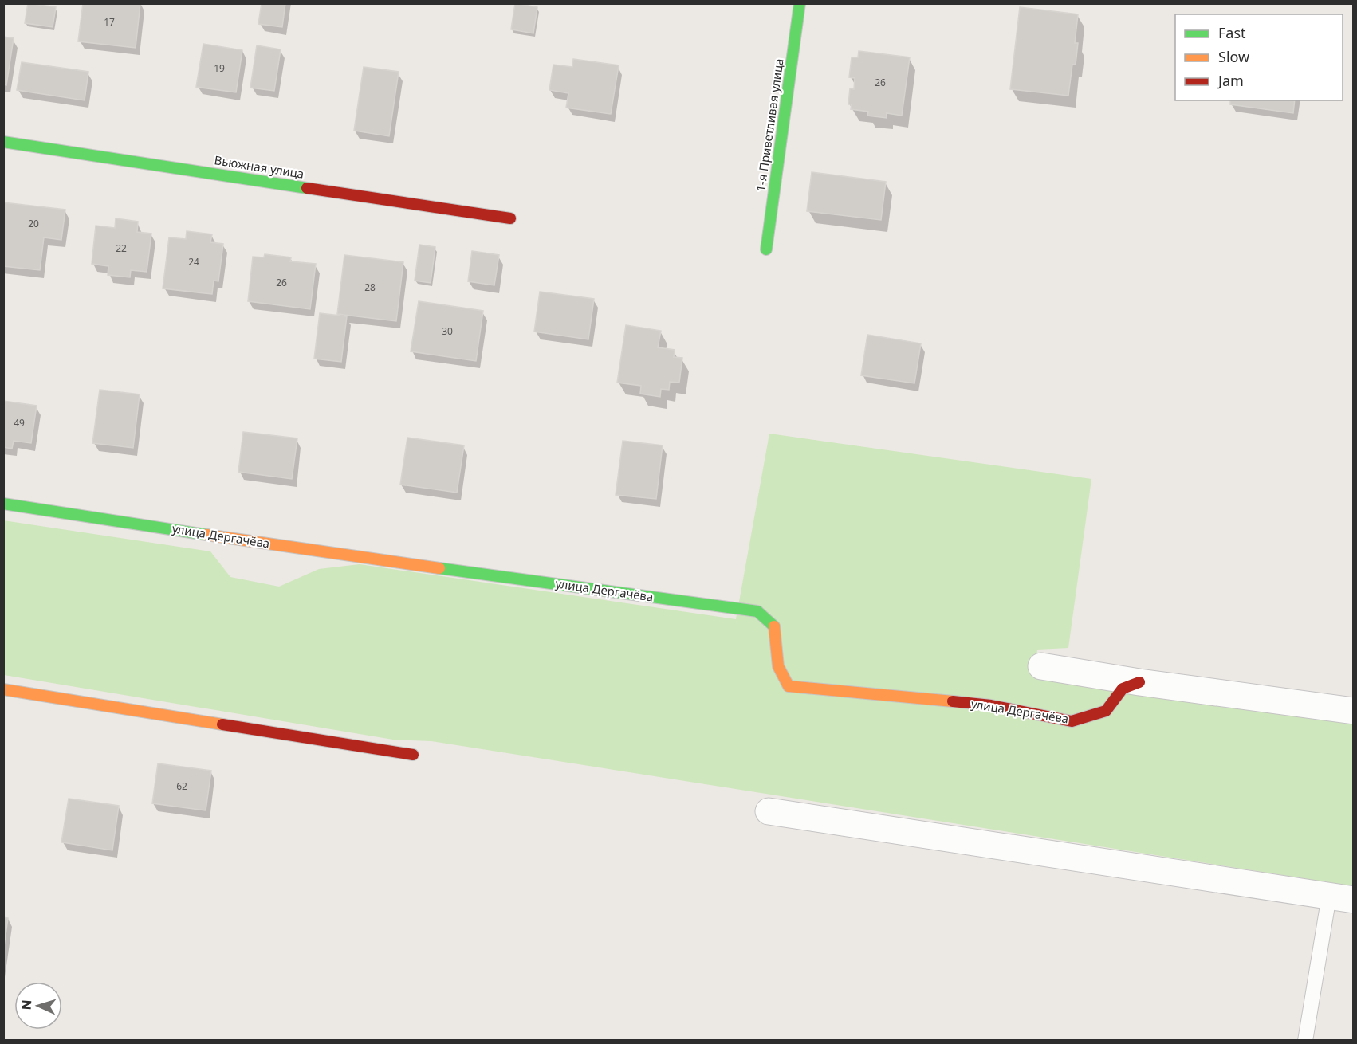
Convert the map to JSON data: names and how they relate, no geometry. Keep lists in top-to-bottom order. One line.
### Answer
{"streets":{"street":["1-я Приветливая улица","Вьюжная улица","улица Дергачёва"]},"house_numbers":["17","19","26","20","22","24","26","28","30","49","62"],"legend":["Fast","Slow","Jam"],"north":"left"}
